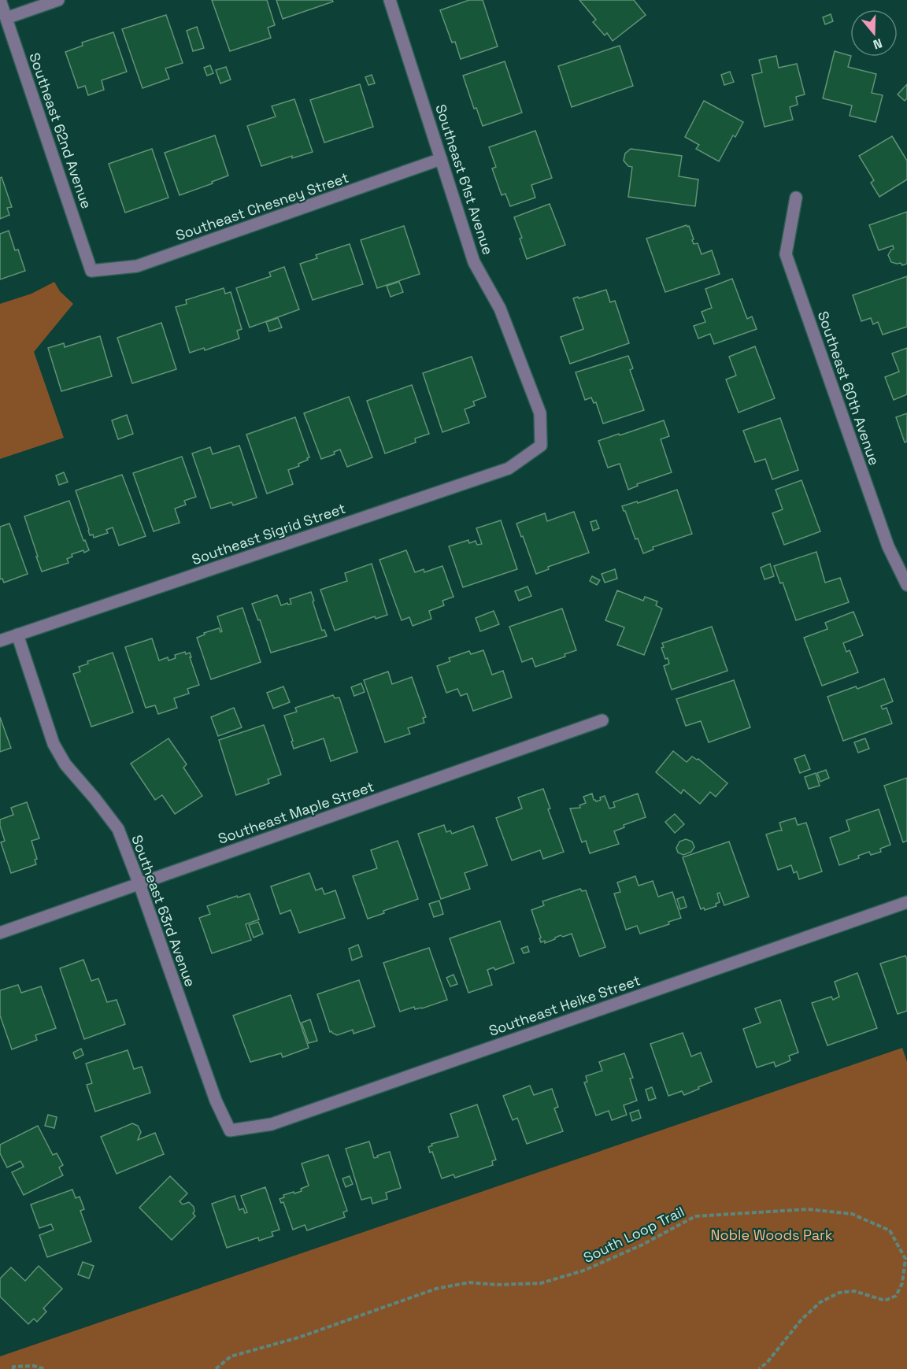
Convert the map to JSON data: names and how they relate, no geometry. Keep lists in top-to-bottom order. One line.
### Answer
{"streets":{"street":["Southeast 62nd Avenue","Southeast 61st Avenue","Southeast Chesney Street","Southeast 60th Avenue","Southeast Sigrid Street","Southeast Maple Street","Southeast 63rd Avenue","Southeast Heike Street"],"path":["South Loop Trail"]},"crossings":[["Southeast 62nd Avenue","Southeast Chesney Street"],["Southeast 61st Avenue","Southeast Chesney Street"],["Southeast 61st Avenue","Southeast Sigrid Street"],["Southeast Sigrid Street","Southeast 63rd Avenue"],["Southeast Maple Street","Southeast 63rd Avenue"],["Southeast 63rd Avenue","Southeast Heike Street"]],"parks":["Noble Woods Park"],"north":"bottom"}
